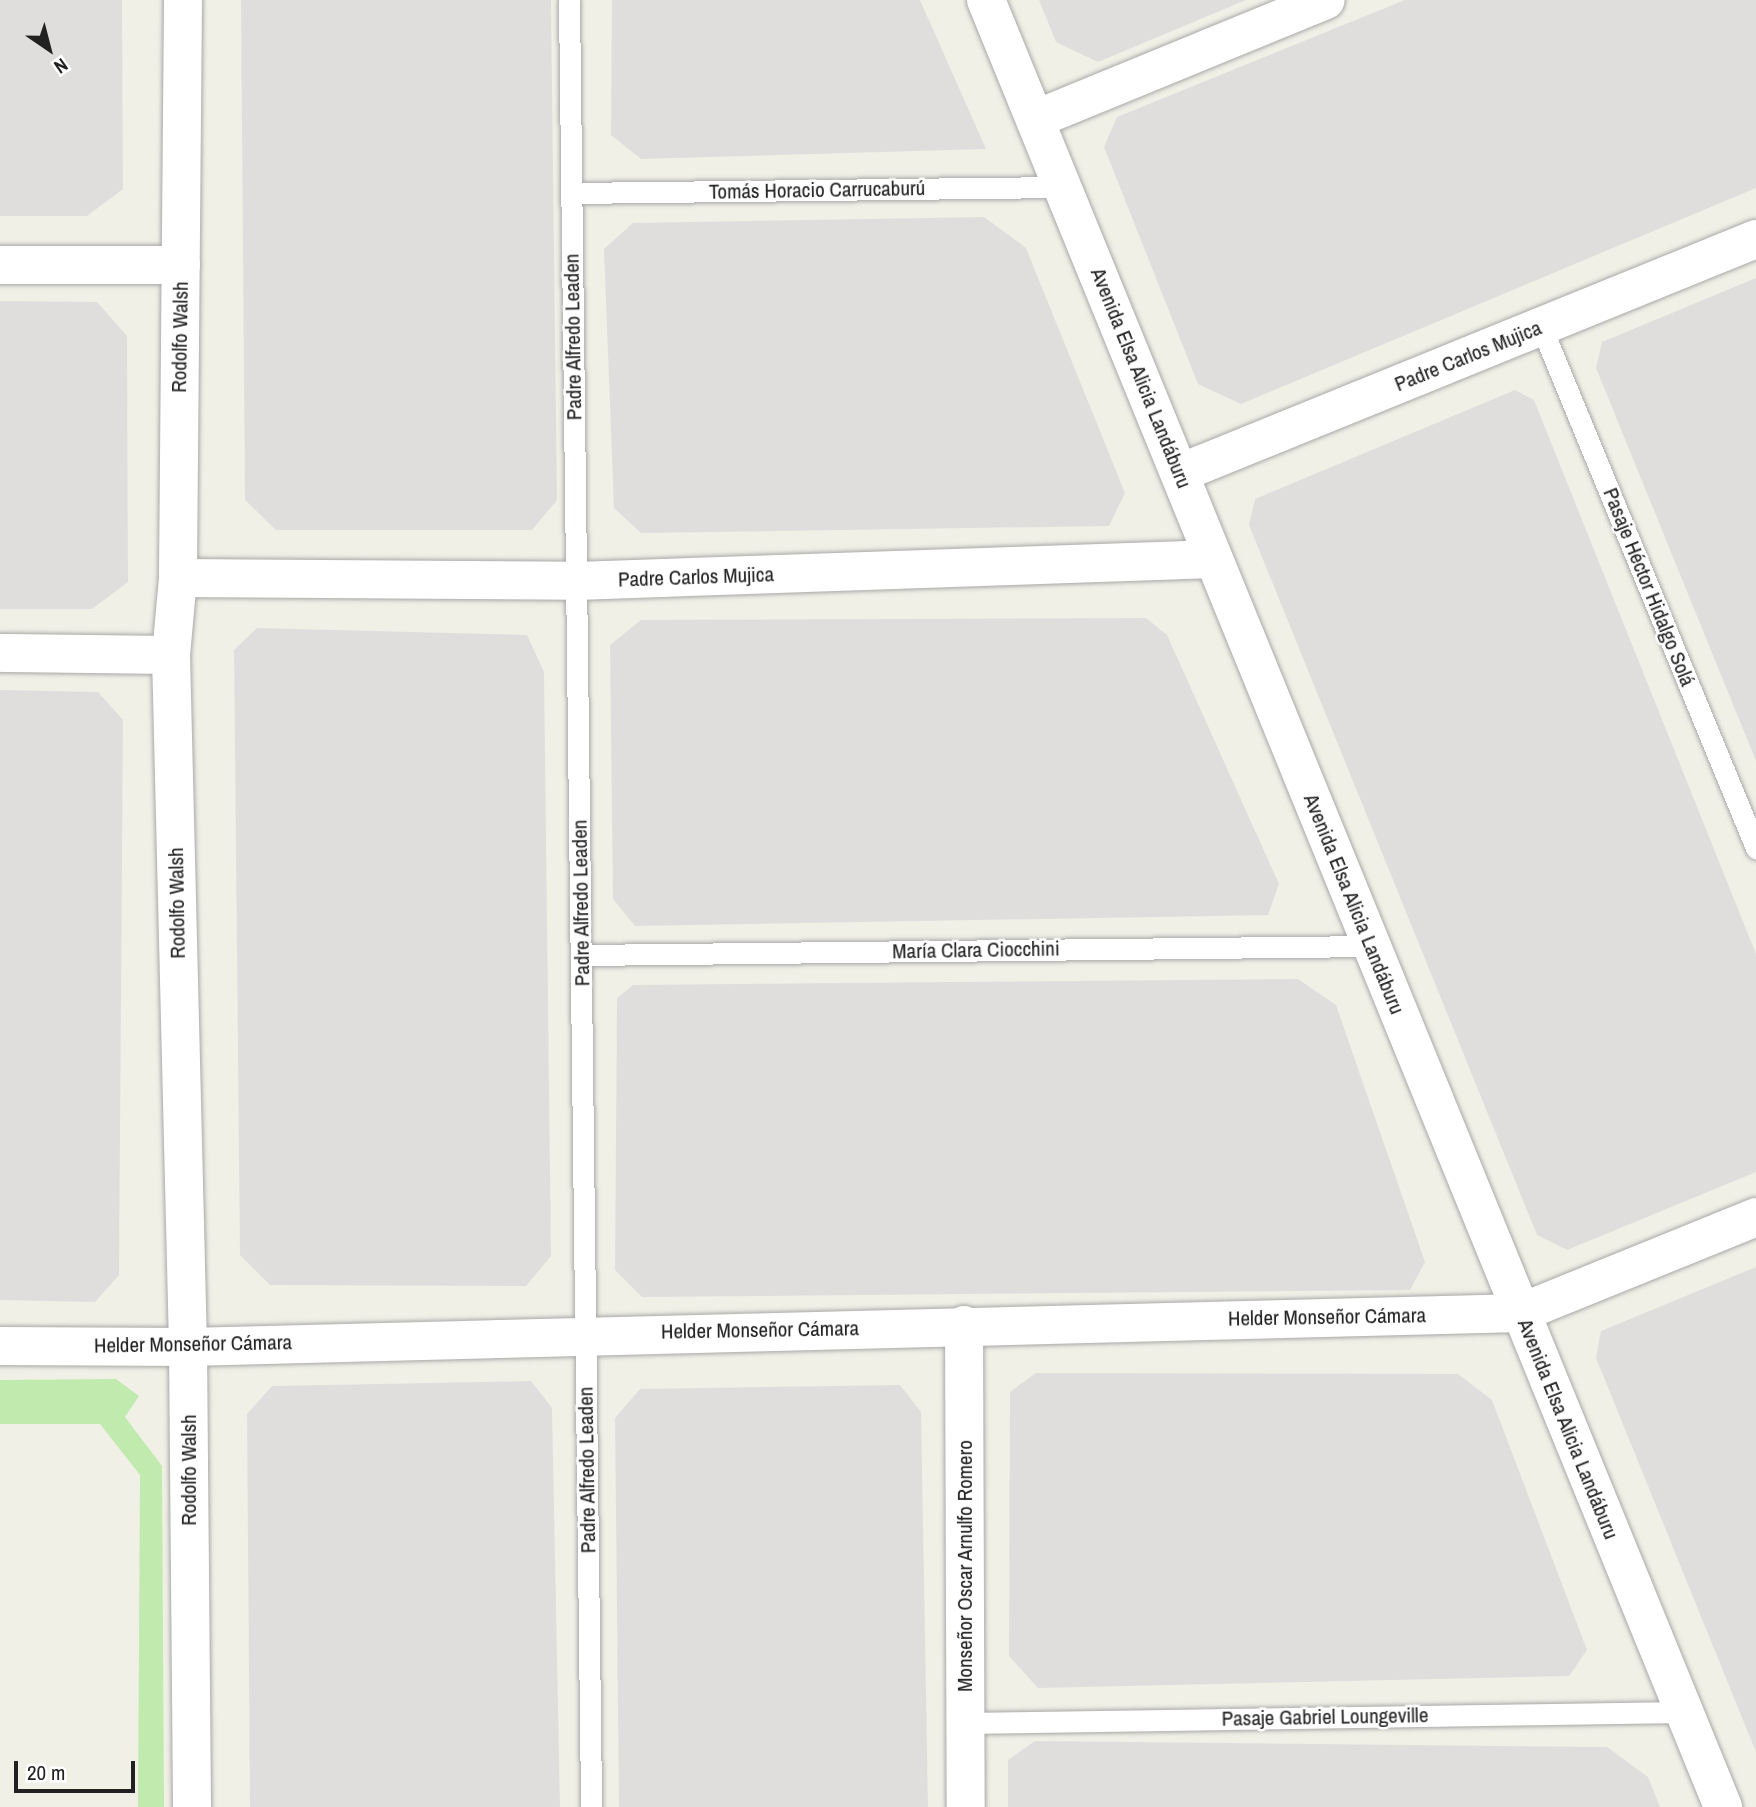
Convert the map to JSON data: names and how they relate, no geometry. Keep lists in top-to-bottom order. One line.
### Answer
{"streets":{"street":["Rodolfo Walsh","Padre Carlos Mujica","Avenida Elsa Alicia Landáburu","Helder Monseñor Cámara","Monseñor Oscar Arnulfo Romero"],"lane":["Tomás Horacio Carrucaburú","Padre Alfredo Leaden","Pasaje Héctor Hidalgo Solá","María Clara Ciocchini","Pasaje Gabriel Loungeville"]},"crossings":[["Tomás Horacio Carrucaburú","Padre Alfredo Leaden"],["Tomás Horacio Carrucaburú","Avenida Elsa Alicia Landáburu"],["Rodolfo Walsh","Padre Carlos Mujica"],["Rodolfo Walsh","Helder Monseñor Cámara"],["Padre Alfredo Leaden","Padre Carlos Mujica"],["Padre Alfredo Leaden","María Clara Ciocchini"],["Padre Alfredo Leaden","Helder Monseñor Cámara"],["Padre Carlos Mujica","Avenida Elsa Alicia Landáburu"],["Padre Carlos Mujica","Pasaje Héctor Hidalgo Solá"],["Avenida Elsa Alicia Landáburu","María Clara Ciocchini"],["Avenida Elsa Alicia Landáburu","Helder Monseñor Cámara"],["Avenida Elsa Alicia Landáburu","Pasaje Gabriel Loungeville"],["Helder Monseñor Cámara","Monseñor Oscar Arnulfo Romero"],["Monseñor Oscar Arnulfo Romero","Pasaje Gabriel Loungeville"]],"scale_bar":"20 m","north":"bottom right"}
